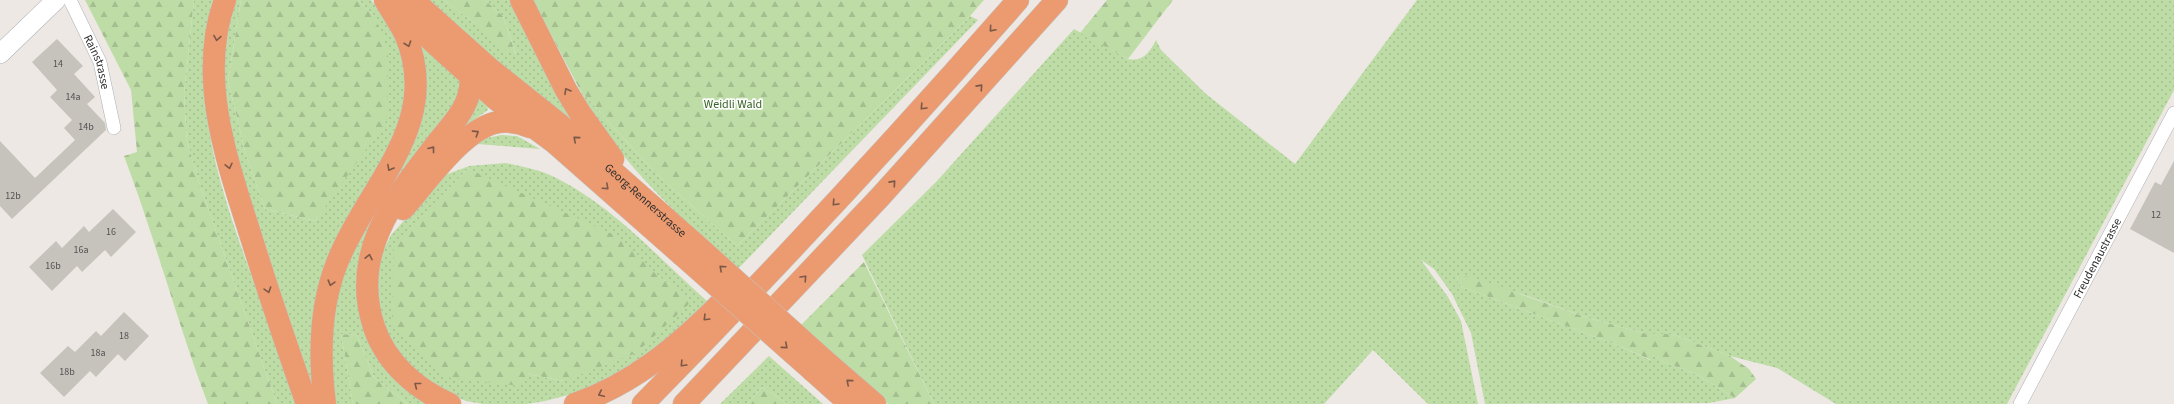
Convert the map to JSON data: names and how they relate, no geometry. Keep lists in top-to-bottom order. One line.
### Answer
{"streets":{"highway":["Georg-Rennerstrasse"],"street":["Rainstrasse","Freudenaustrasse"]},"parks":["Weidli Wald"],"house_numbers":["14","14a","14b","12b","12","16","16a","16b","18","18a","18b"]}
